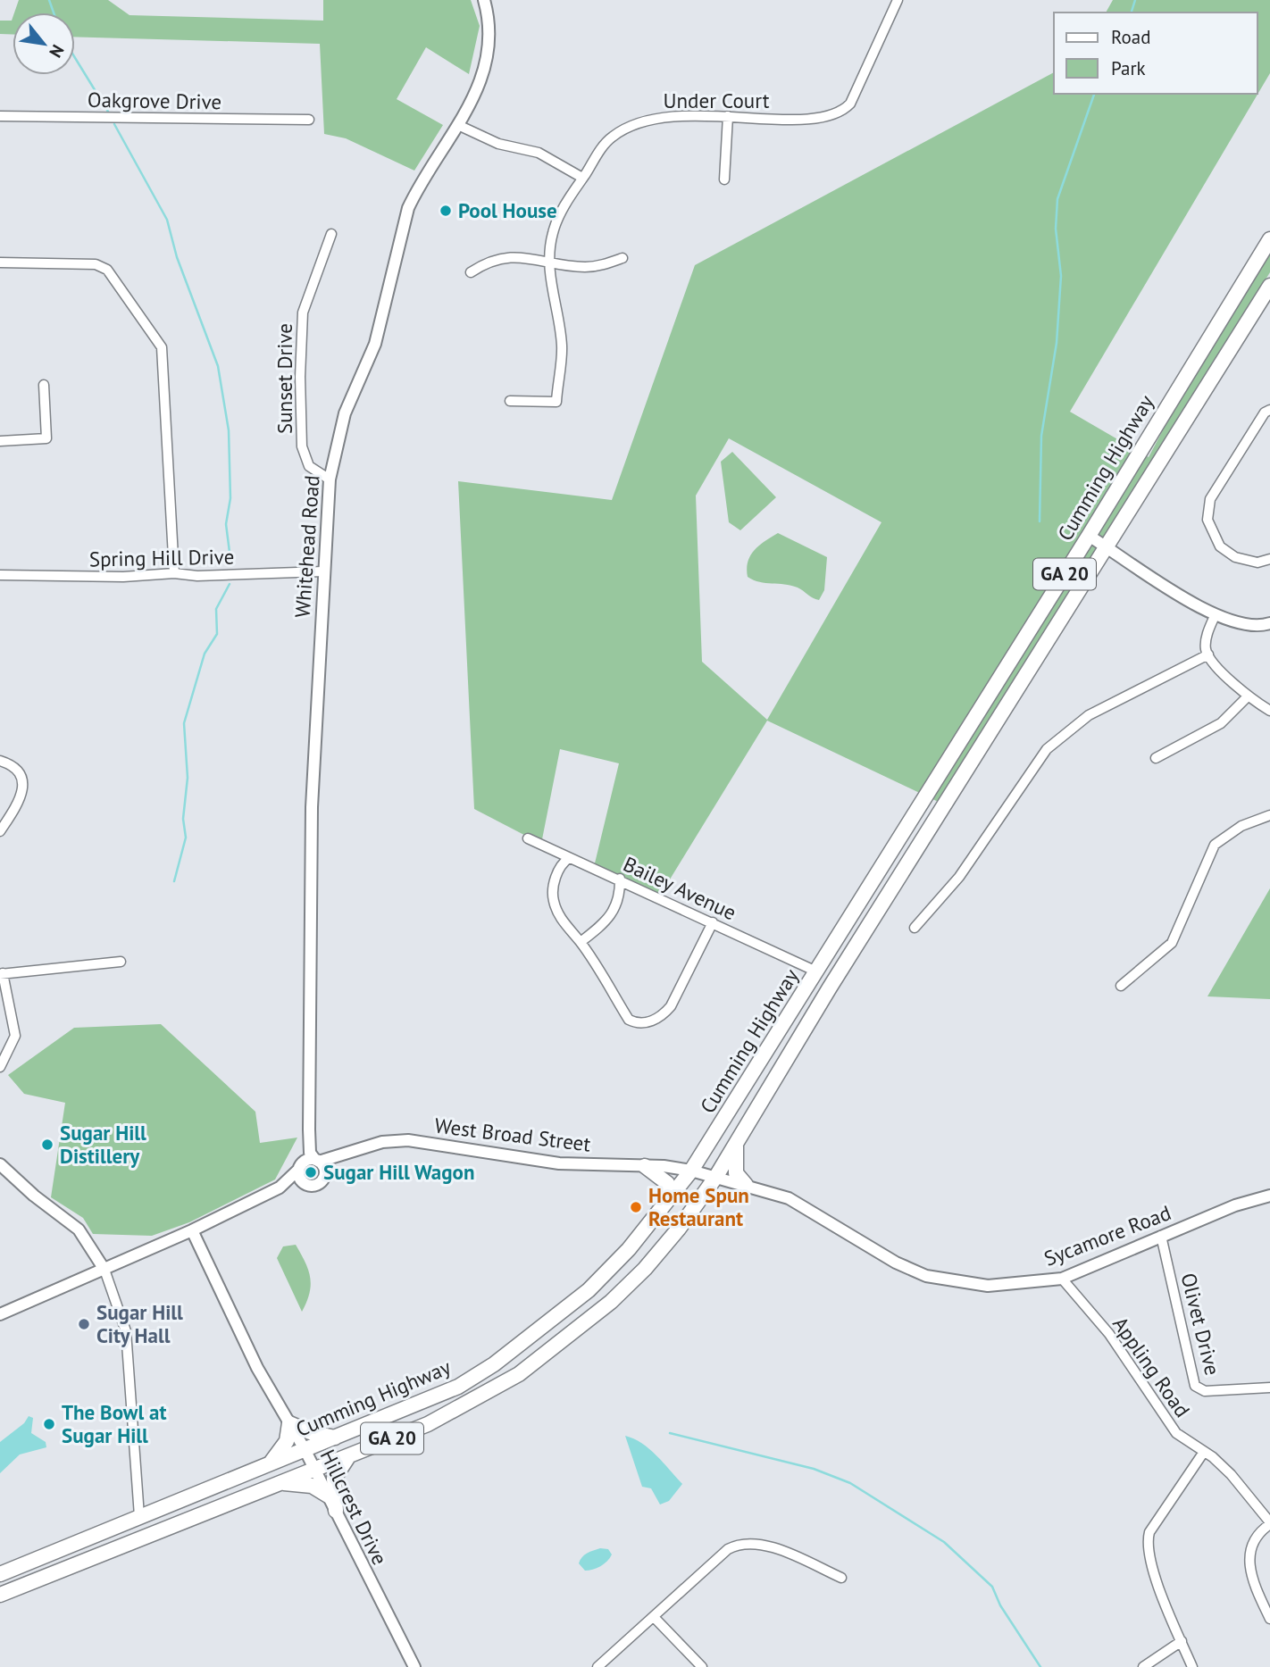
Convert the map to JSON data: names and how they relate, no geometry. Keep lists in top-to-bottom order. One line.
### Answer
{"streets":{"highway":["Cumming Highway","GA 20"],"street":["Oakgrove Drive","Under Court","Sunset Drive","Whitehead Road","Spring Hill Drive","Bailey Avenue","West Broad Street","Sycamore Road","Olivet Drive","Appling Road","Hillcrest Drive"]},"crossings":[["Sunset Drive","Whitehead Road"],["Cumming Highway","Bailey Avenue"],["Cumming Highway","West Broad Street"],["Cumming Highway","Sycamore Road"],["Cumming Highway","Hillcrest Drive"],["Whitehead Road","Spring Hill Drive"],["Whitehead Road","West Broad Street"],["West Broad Street","Sycamore Road"],["Sycamore Road","Olivet Drive"],["Sycamore Road","Appling Road"]],"places":["Pool House","Sugar Hill Distillery","Sugar Hill Wagon","Home Spun Restaurant","Sugar Hill City Hall","The Bowl at Sugar Hill"],"legend":["Road","Park"],"north":"bottom right"}
